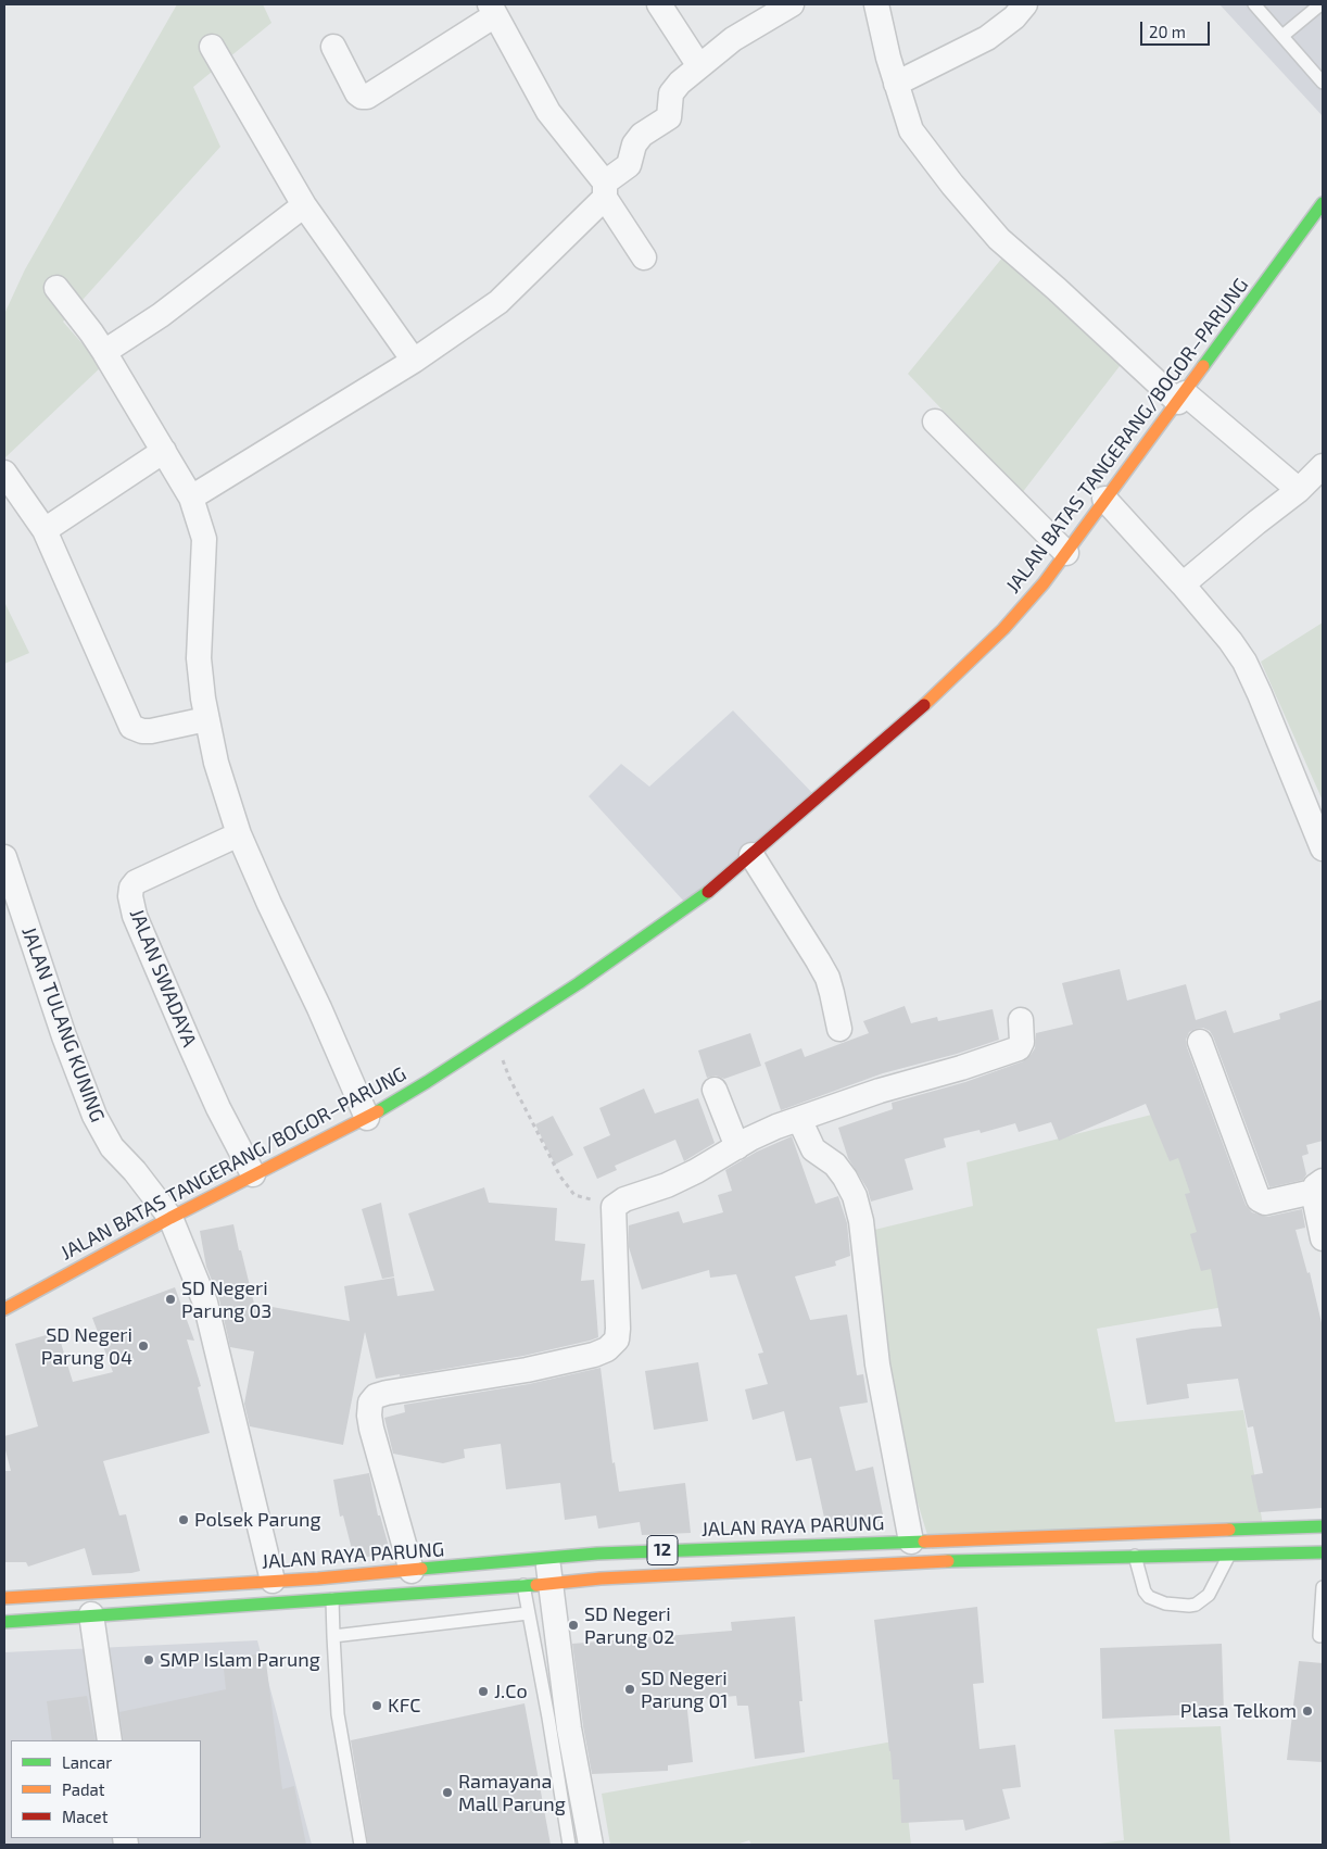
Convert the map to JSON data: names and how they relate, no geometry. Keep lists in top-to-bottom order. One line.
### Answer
{"streets":{"main road":["JALAN BATAS TANGERANG/BOGOR–PARUNG","JALAN RAYA PARUNG","12"],"street":["JALAN SWADAYA","JALAN TULANG KUNING"]},"crossings":[["JALAN BATAS TANGERANG/BOGOR–PARUNG","JALAN SWADAYA"],["JALAN BATAS TANGERANG/BOGOR–PARUNG","JALAN TULANG KUNING"],["JALAN TULANG KUNING","JALAN RAYA PARUNG"]],"places":["SD Negeri Parung 03","SD Negeri Parung 04","Polsek Parung","SD Negeri Parung 02","SMP Islam Parung","SD Negeri Parung 01","J.Co","KFC","Plasa Telkom","Ramayana Mall Parung"],"legend":["Lancar","Padat","Macet"],"scale_bar":"20 m"}
